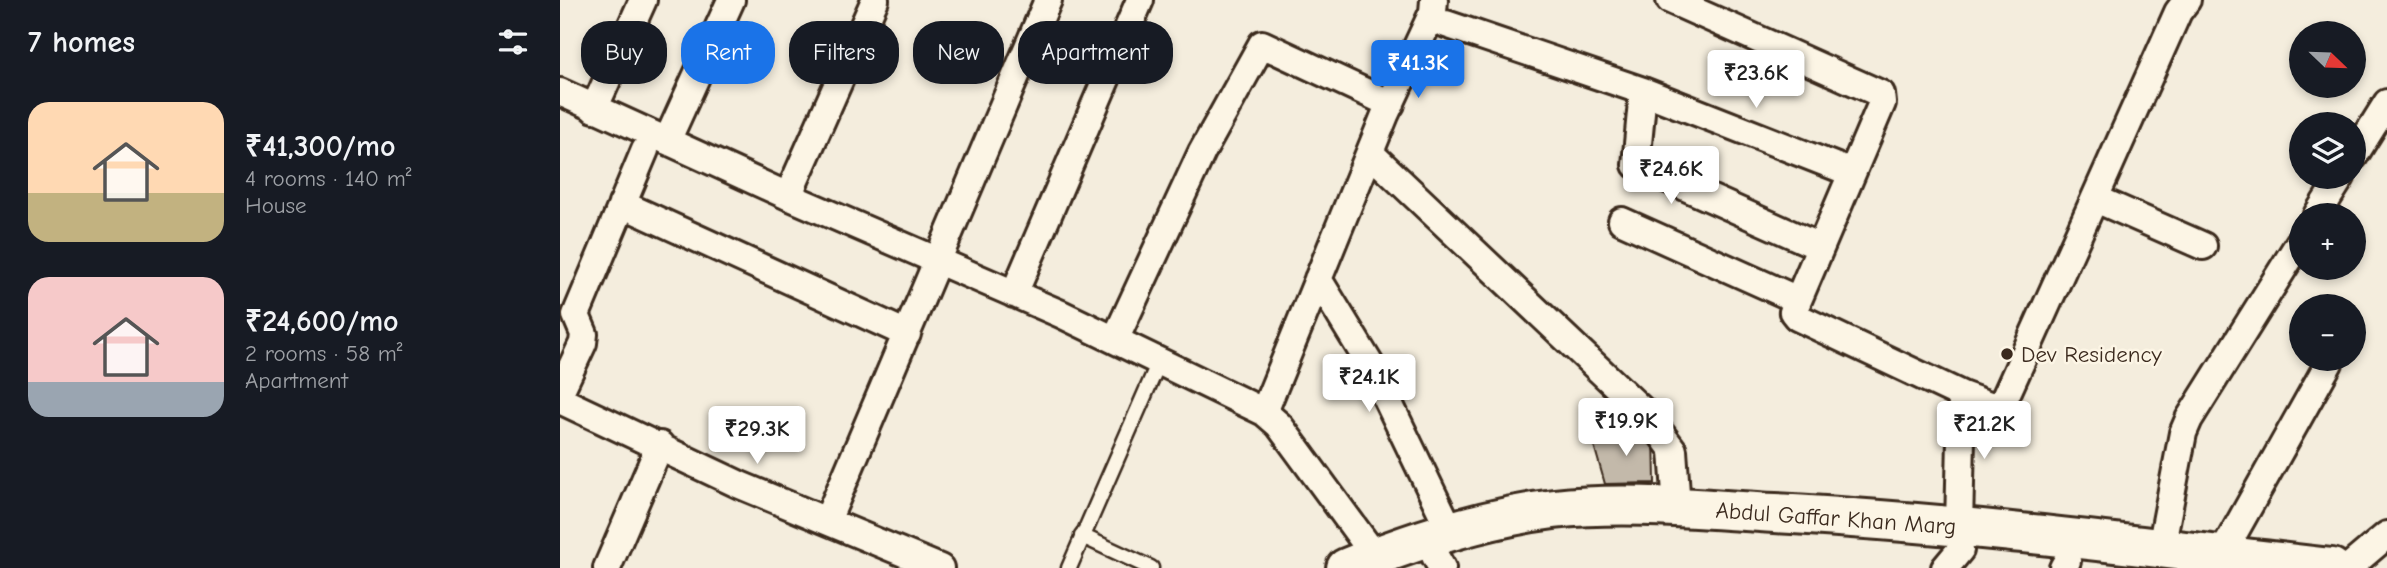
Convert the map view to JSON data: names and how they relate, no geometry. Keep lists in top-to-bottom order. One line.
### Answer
{"streets":{"main road":["Abdul Gaffar Khan Marg"]},"places":["Dev Residency"],"north":"bottom right","page":{"heading":"7 homes","map_buttons":["+","−"],"chip":["Buy","Rent","Filters","New","Apartment"],"price":["₹41.3K","₹23.6K","₹24.6K","₹24.1K","₹19.9K","₹21.2K","₹29.3K"],"list":[{"name":"₹41,300/mo","note":"4 rooms · 140 m² · House"},{"name":"₹24,600/mo","note":"2 rooms · 58 m² · Apartment"}]}}
